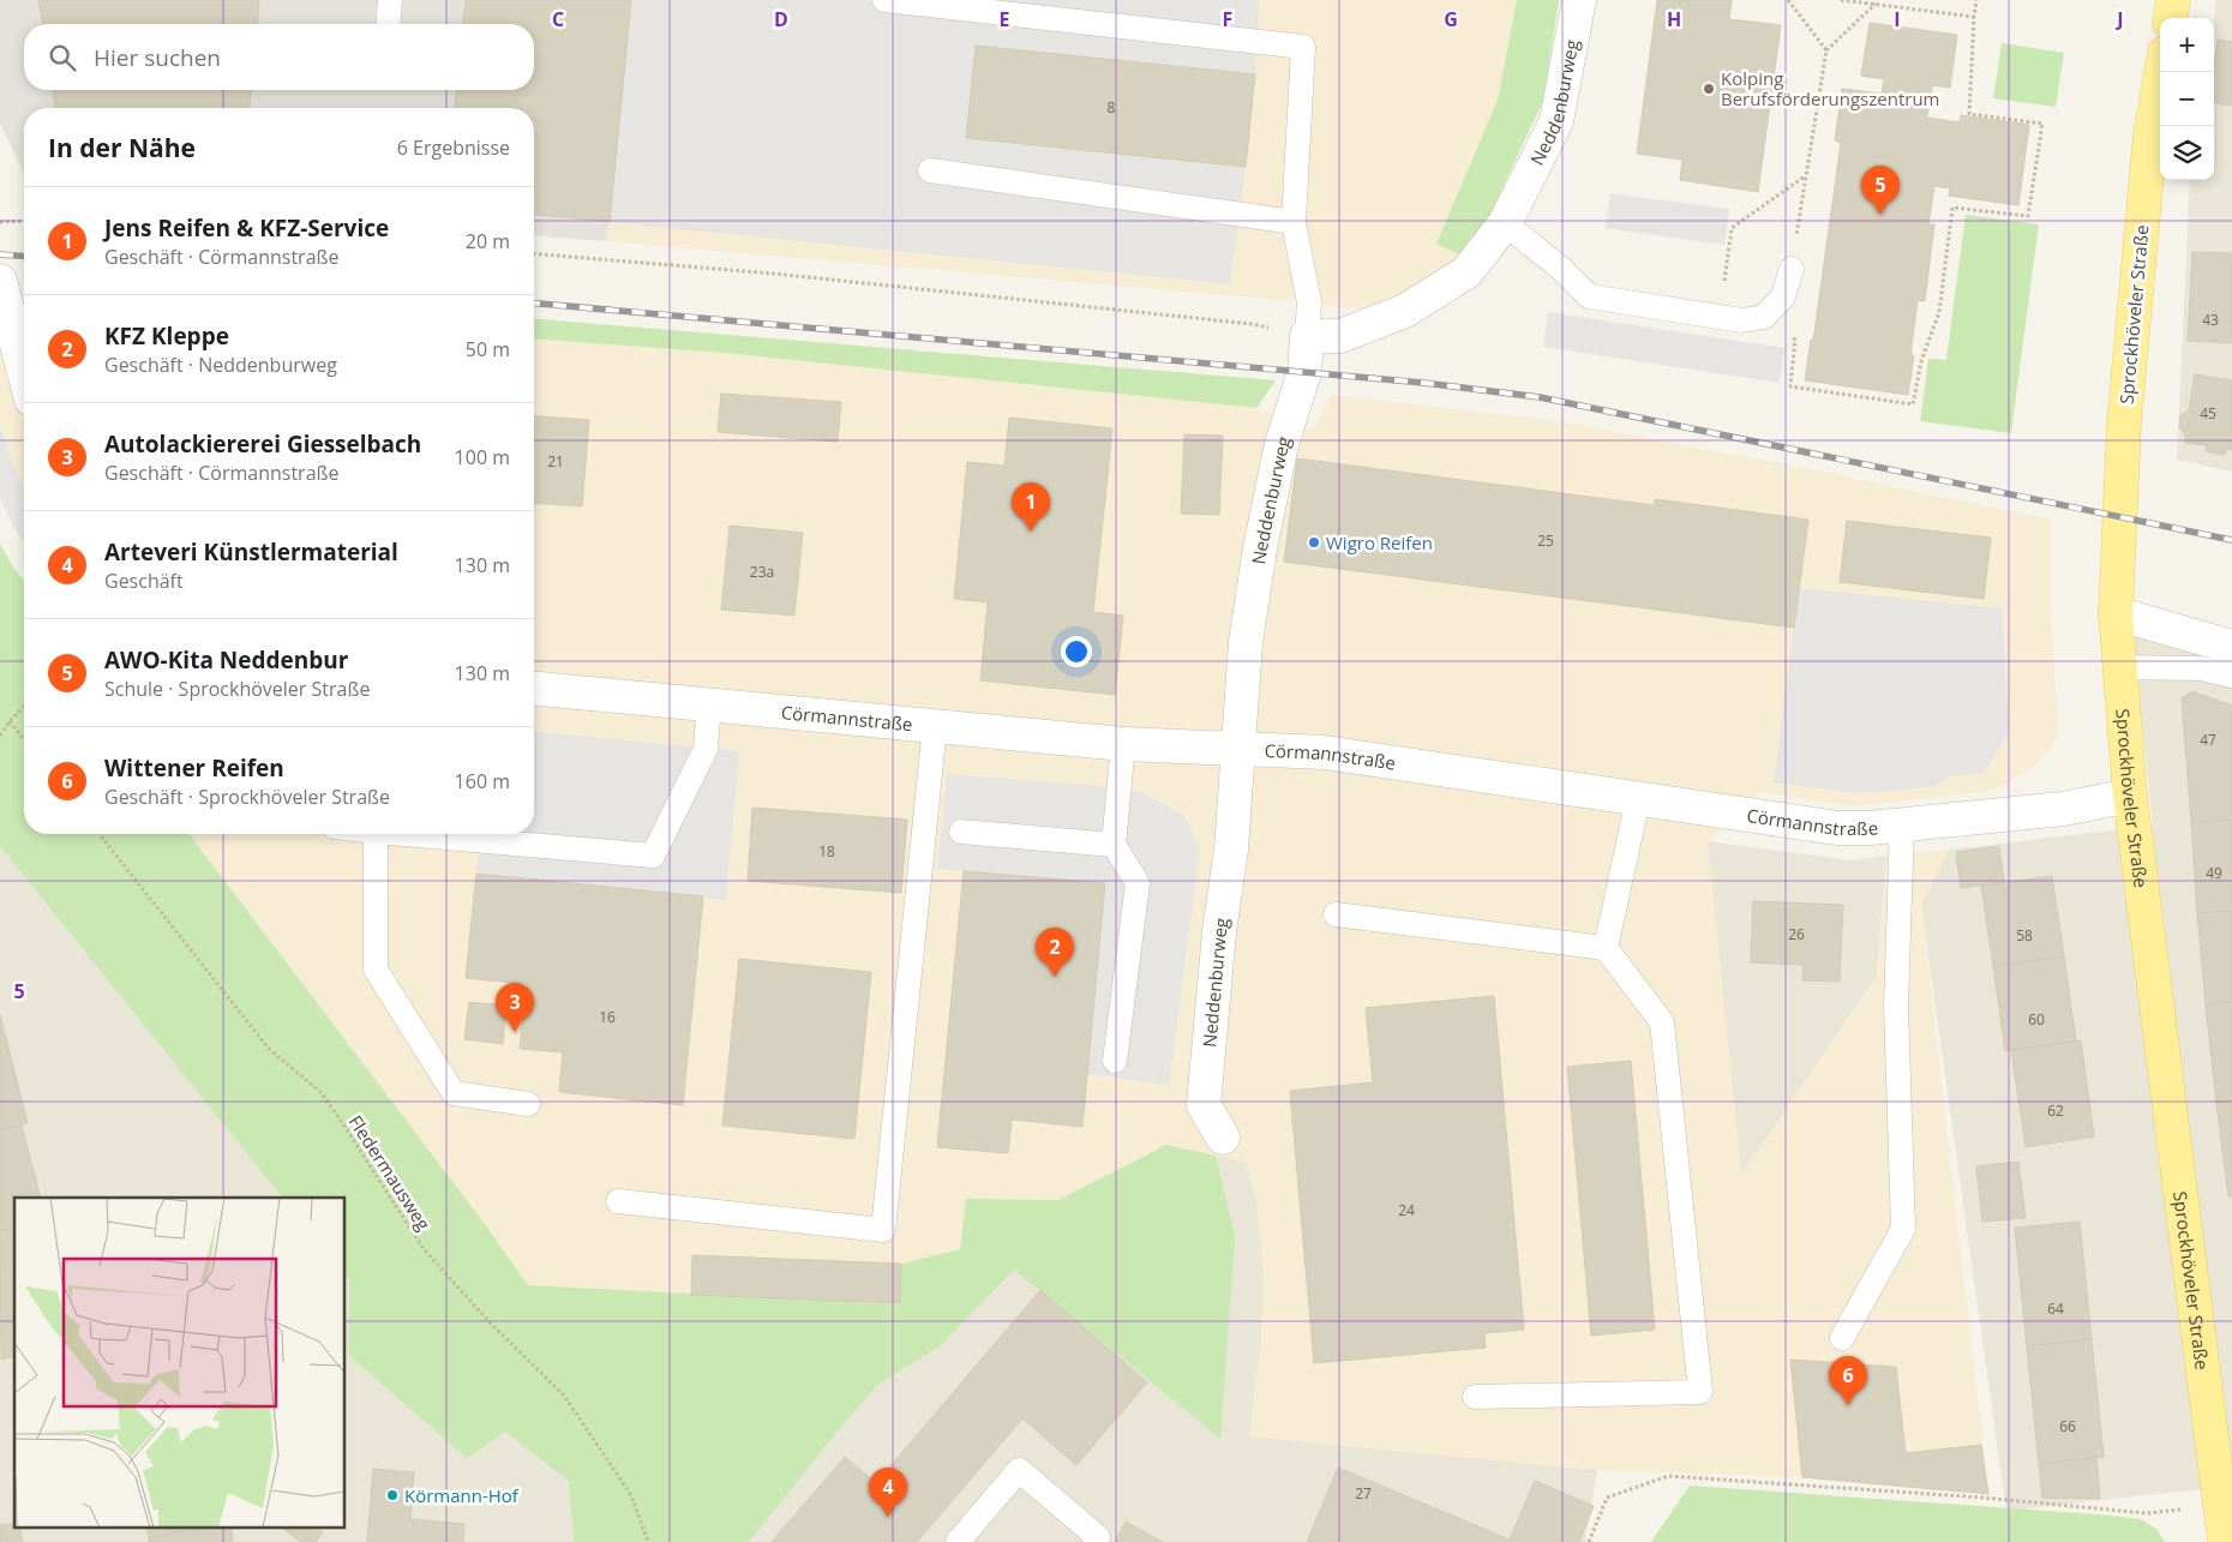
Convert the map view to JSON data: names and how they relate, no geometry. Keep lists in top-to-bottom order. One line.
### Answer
{"streets":{"main road":["Sprockhöveler Straße"],"street":["Neddenburweg","Cörmannstraße"],"path":["Fledermausweg"]},"crossings":[["Neddenburweg","Cörmannstraße"],["Sprockhöveler Straße","Cörmannstraße"]],"places":["Kolping Berufsförderungszentrum","Wigro Reifen","Körmann-Hof"],"house_numbers":["8","43","45","21","25","23a","47","18","49","26","58","16","60","62","24","64","66","27"],"page":{"map_buttons":["+","−"],"search":"Hier suchen","heading":["In der Nähe","6 Ergebnisse"],"pins":["5","1","2","3","6","4"],"list":[{"mark":"1","name":"Jens Reifen & KFZ-Service","note":"Geschäft · Cörmannstraße","value":"20 m"},{"mark":"2","name":"KFZ Kleppe","note":"Geschäft · Neddenburweg","value":"50 m"},{"mark":"3","name":"Autolackiererei Giesselbach","note":"Geschäft · Cörmannstraße","value":"100 m"},{"mark":"4","name":"Arteveri Künstlermaterial","note":"Geschäft","value":"130 m"},{"mark":"5","name":"AWO-Kita Neddenbur","note":"Schule · Sprockhöveler Straße","value":"130 m"},{"mark":"6","name":"Wittener Reifen","note":"Geschäft · Sprockhöveler Straße","value":"160 m"}]},"grid":{"columns":["C","D","E","F","G","H","I","J"],"rows":["5"]}}
